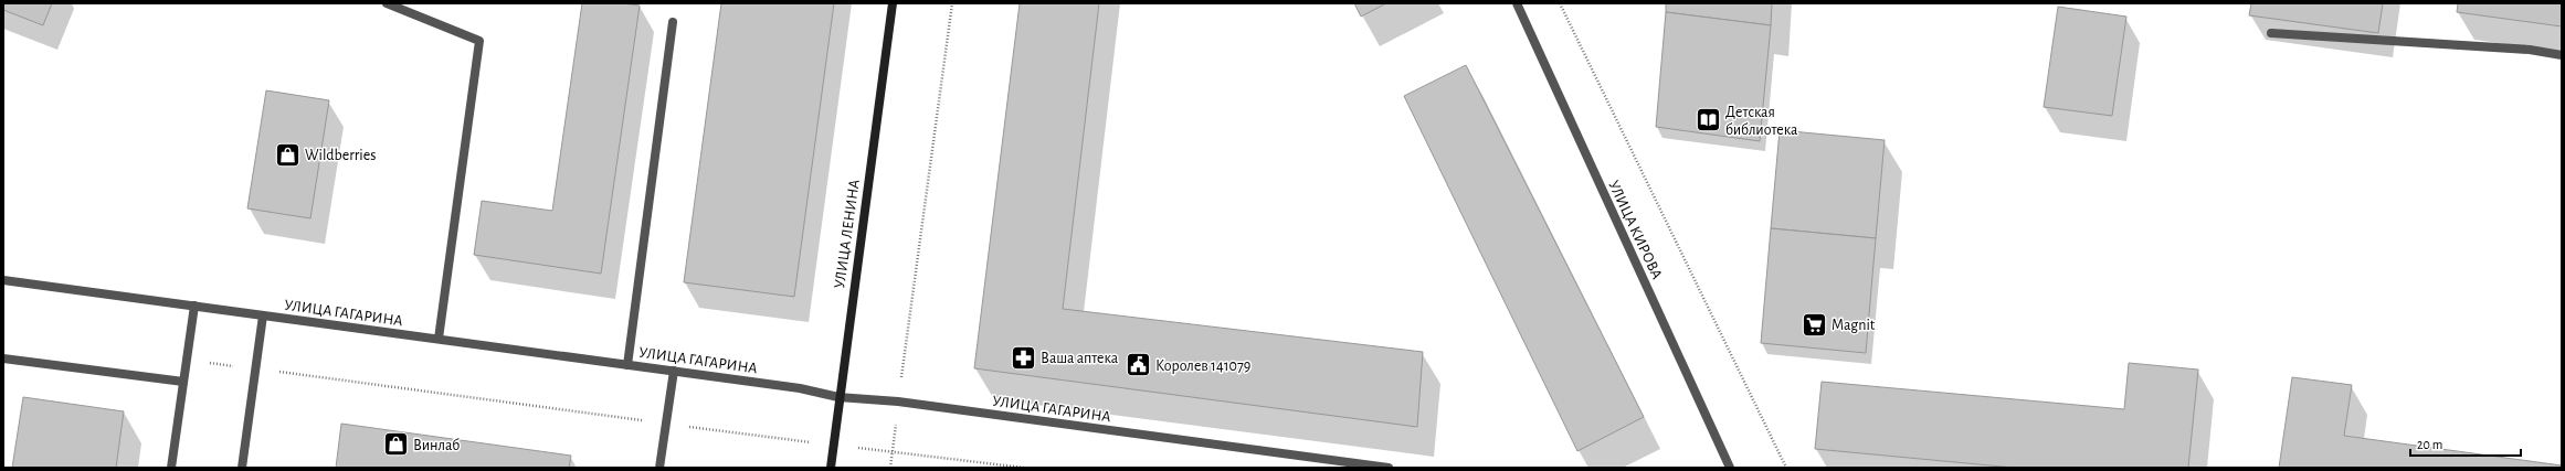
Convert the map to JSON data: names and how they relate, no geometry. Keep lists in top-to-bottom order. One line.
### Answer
{"streets":{"main road":["УЛИЦА ЛЕНИНА"],"street":["УЛИЦА КИРОВА","УЛИЦА ГАГАРИНА"]},"crossings":[["УЛИЦА ЛЕНИНА","УЛИЦА ГАГАРИНА"]],"places":{"library":["Детская библиотека"],"shop":["Wildberries","Винлаб"],"supermarket":["Magnit"],"pharmacy":["Ваша аптека"],"public building":["Королев 141079"]},"scale_bar":"20 m"}
